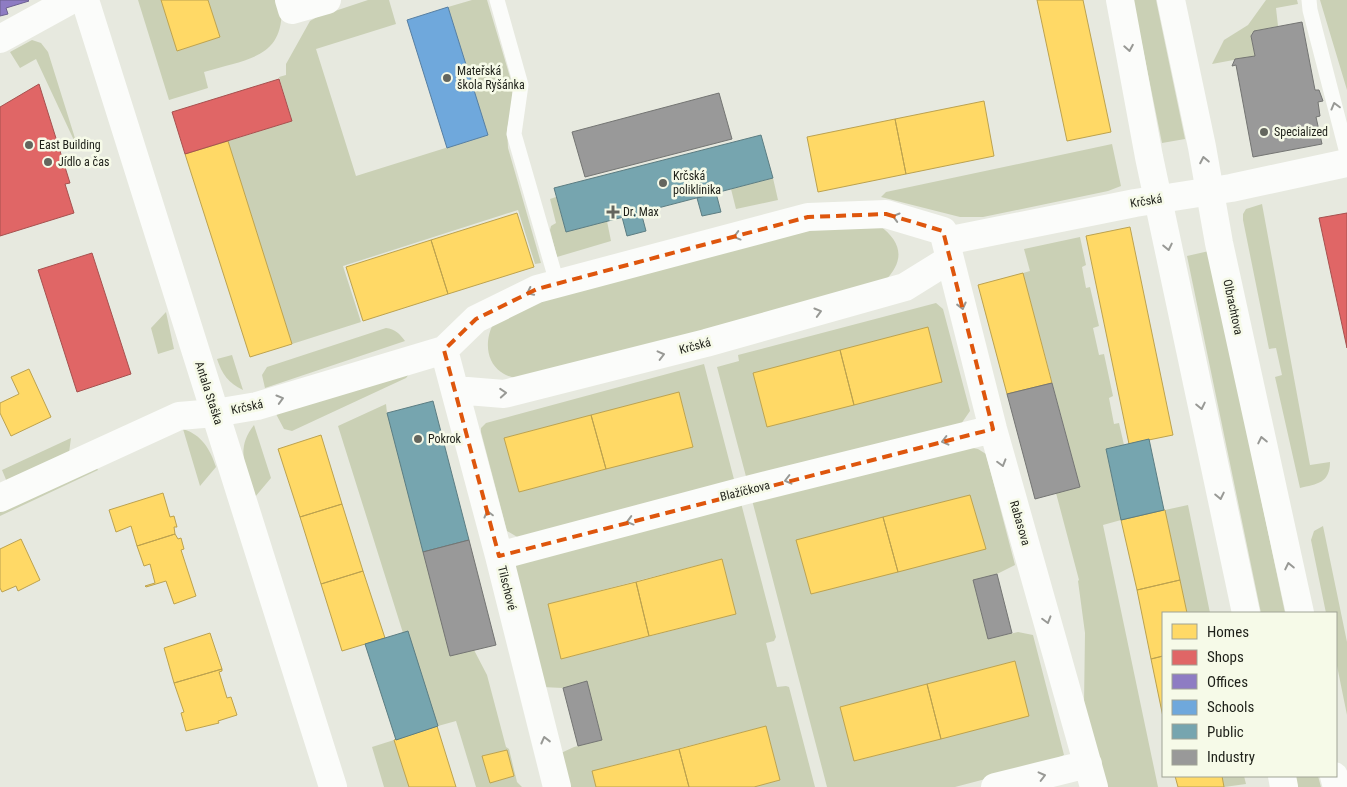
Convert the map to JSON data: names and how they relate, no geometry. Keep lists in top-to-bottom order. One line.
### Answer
{"streets":{"street":["Krčská","Olbrachtova","Antala Staška","Blažíčkova","Rabasova","Tilschové"]},"crossings":[["Krčská","Olbrachtova"],["Krčská","Antala Staška"],["Krčská","Rabasova"],["Krčská","Tilschové"],["Blažíčkova","Rabasova"],["Blažíčkova","Tilschové"]],"one_way":["Blažíčkova","Tilschové"],"places":{"other":["Mateřská škola Ryšánka","Specialized","East Building","Jídlo a čas","Krčská poliklinika","Pokrok"],"health":["Dr. Max"]},"legend":["Homes","Shops","Offices","Schools","Public","Industry"]}
